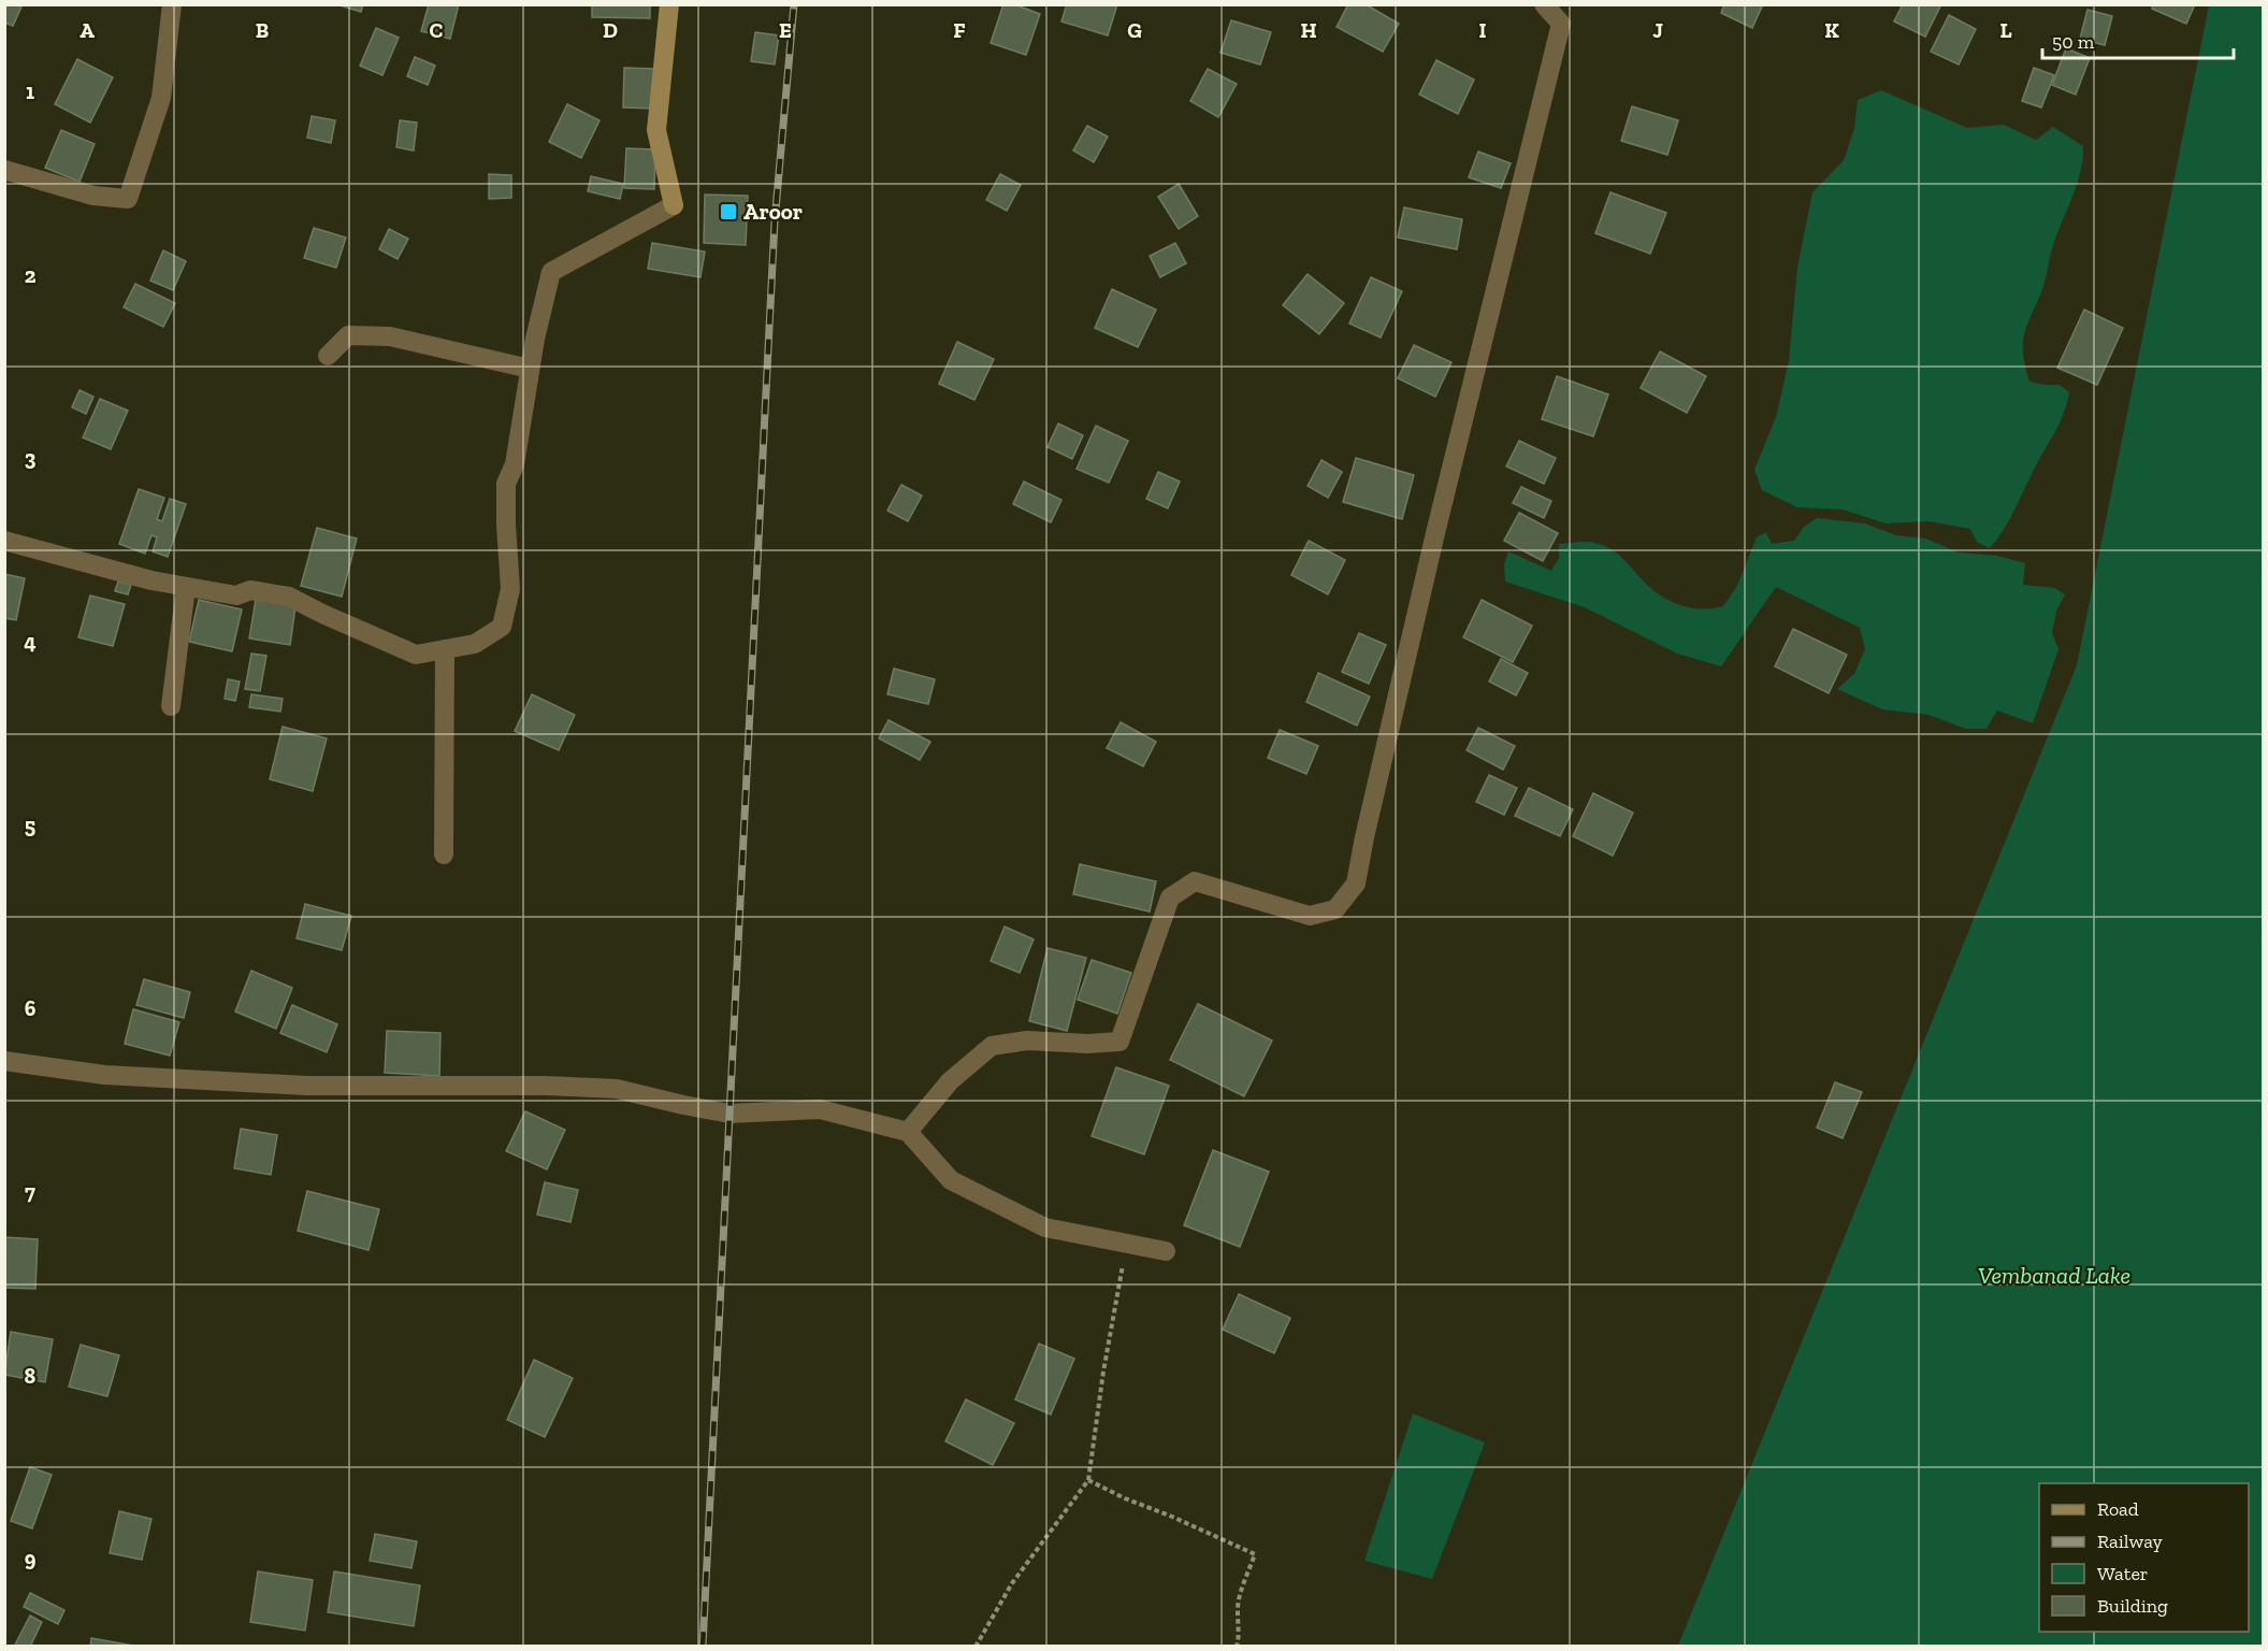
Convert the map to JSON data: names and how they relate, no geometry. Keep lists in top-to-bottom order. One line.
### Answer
{"water":["Vembanad Lake"],"places":{"transit":["Aroor"]},"legend":["Road","Railway","Water","Building"],"scale_bar":"50 m","grid":{"columns":["A","B","C","D","E","F","G","H","I","J","K","L"],"rows":["1","2","3","4","5","6","7","8","9"]}}
